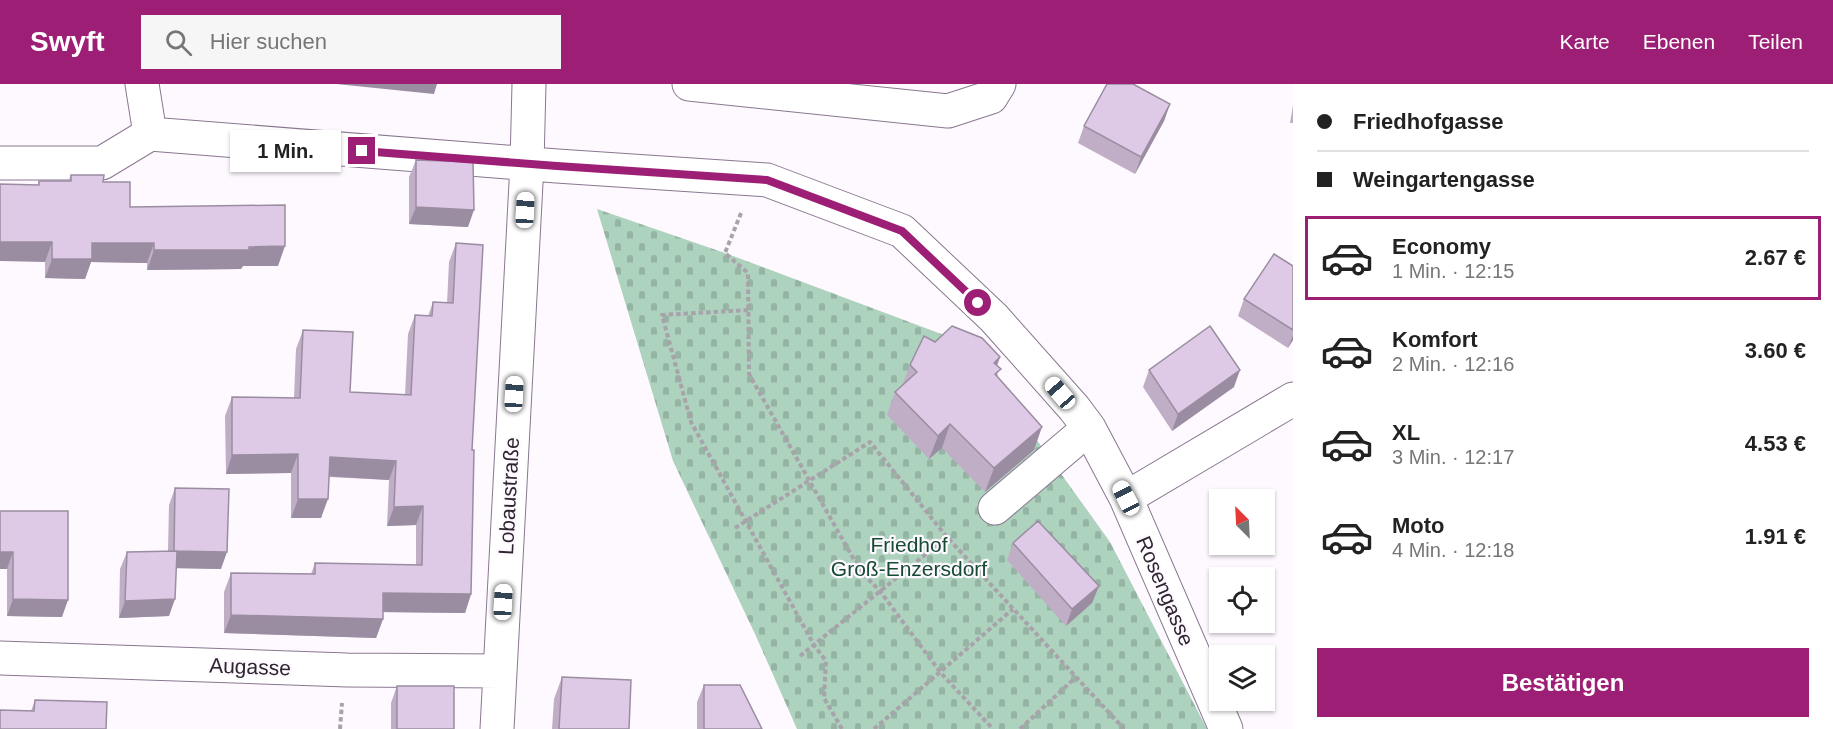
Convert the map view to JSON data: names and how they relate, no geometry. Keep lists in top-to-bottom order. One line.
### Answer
{"streets":{"street":["Lobaustraße","Rosengasse","Augasse"]},"crossings":[["Lobaustraße","Rosengasse"],["Lobaustraße","Augasse"]],"parks":["Friedhof Groß-Enzersdorf"],"north":"top left","page":{"header":"Swyft","search":"Hier suchen","nav":["Karte","Ebenen","Teilen"],"banner":["Friedhofgasse","Weingartengasse"],"bubble":"1 Min.","list":[{"name":"Economy","note":"1 Min. · 12:15","value":"2.67 €"},{"name":"Komfort","note":"2 Min. · 12:16","value":"3.60 €"},{"name":"XL","note":"3 Min. · 12:17","value":"4.53 €"},{"name":"Moto","note":"4 Min. · 12:18","value":"1.91 €"}],"buttons":"Bestätigen"}}
